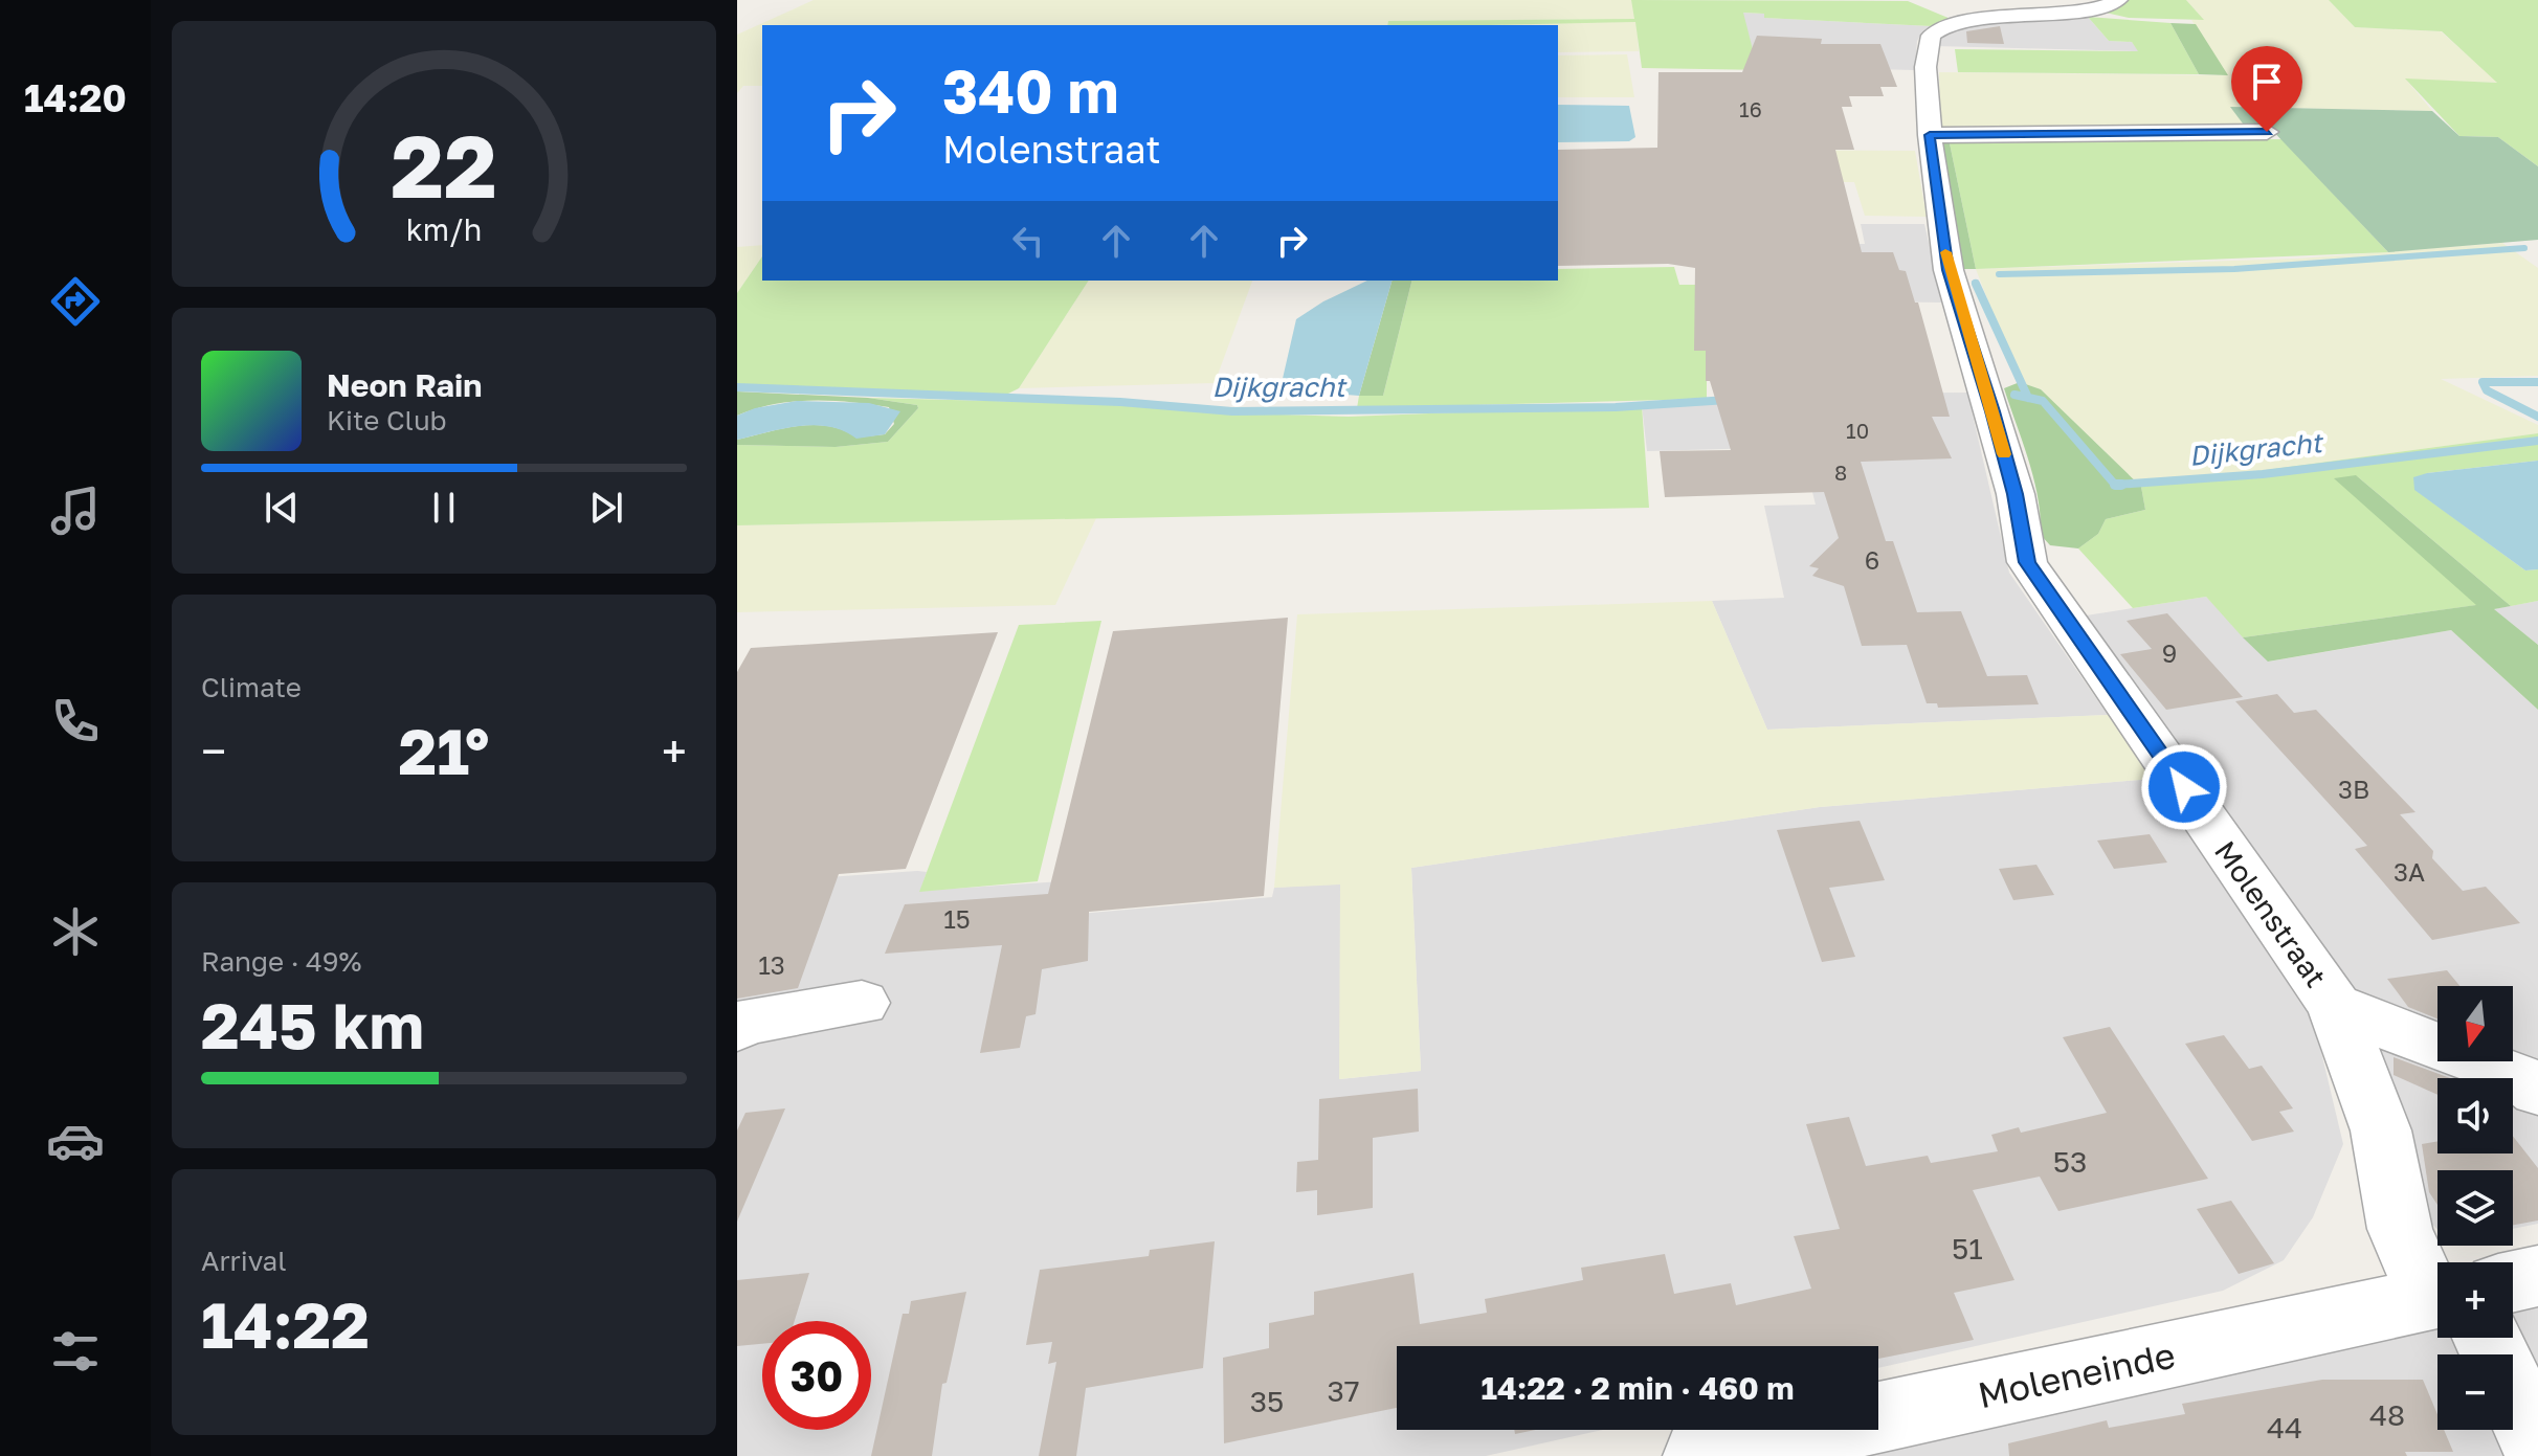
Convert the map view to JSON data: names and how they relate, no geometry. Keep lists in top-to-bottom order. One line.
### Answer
{"streets":{"street":["Molenstraat","Moleneinde"]},"water":["Dijkgracht"],"house_numbers":["16","10","8","6","9","3B","3A","15","13","53","51","37","35","48","44"],"north":"bottom","page":{"tabs":"14:20","turn":["340 m","Molenstraat"],"song":["Neon Rain","Kite Club"],"tile":["Climate",["Range · 49%","245 km"],["Arrival","14:22"]],"heat":["−","21°","+"],"map_buttons":["+","−"],"limit":"30","trip":"14:22 · 2 min · 460 m","gauge":["22","km/h"]}}
